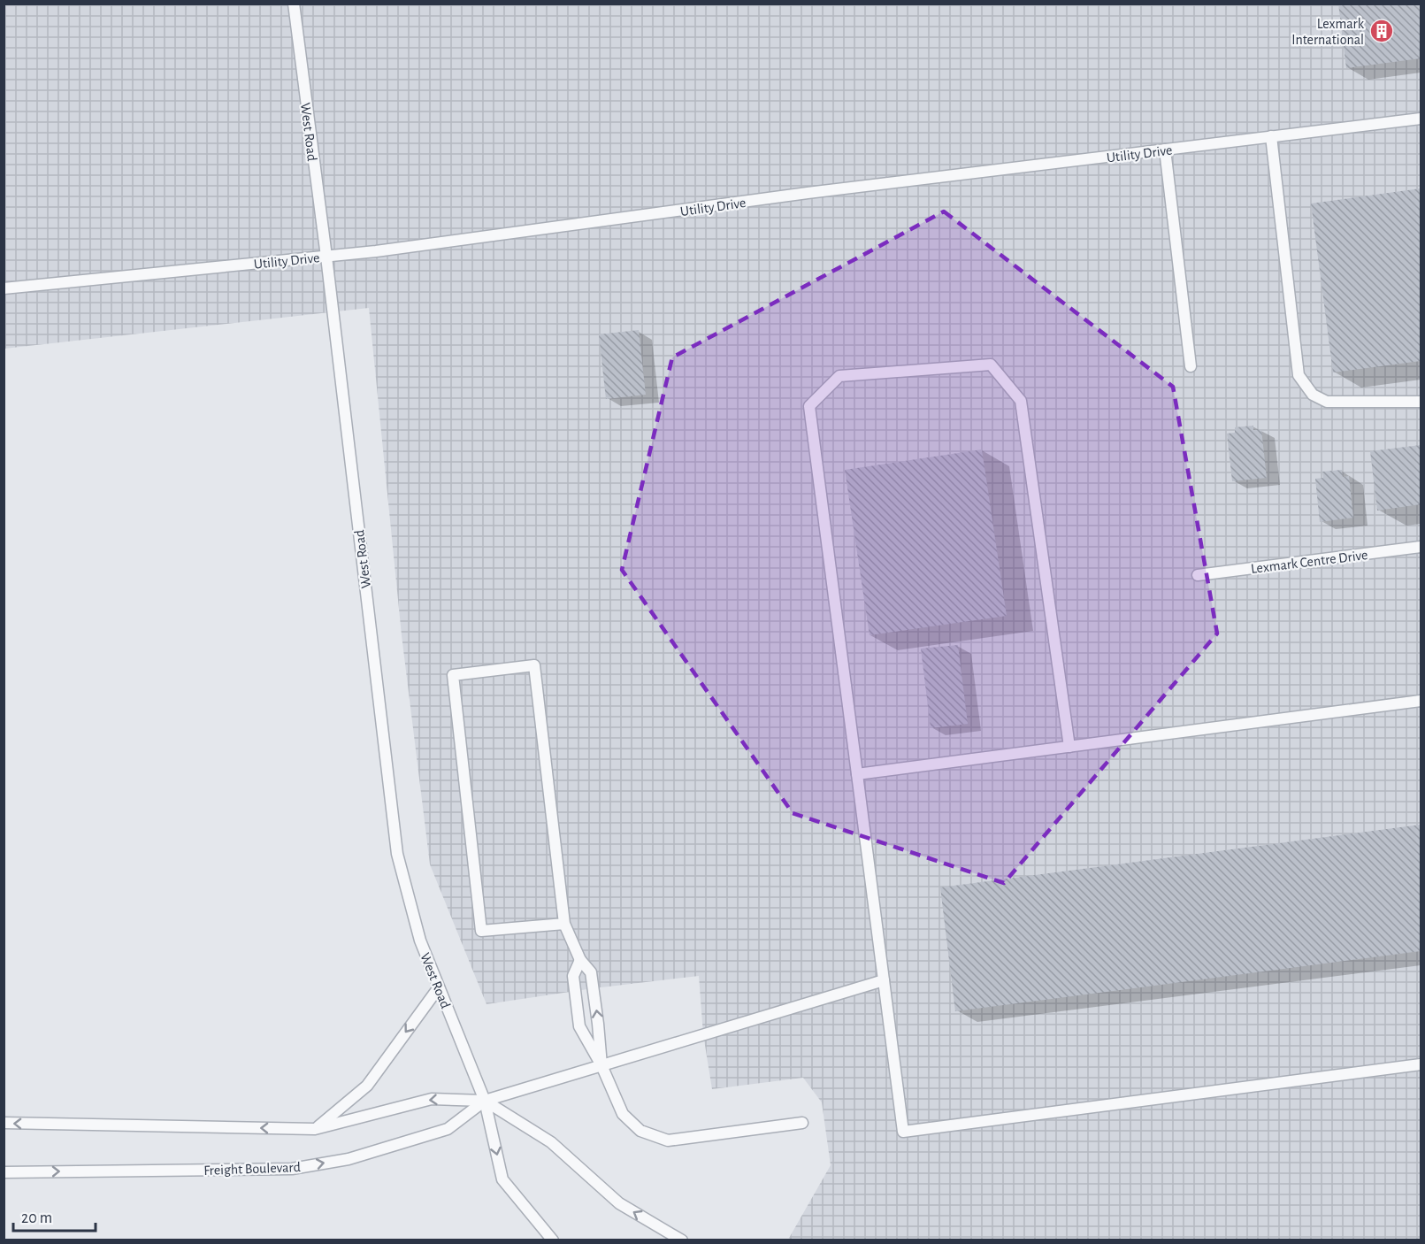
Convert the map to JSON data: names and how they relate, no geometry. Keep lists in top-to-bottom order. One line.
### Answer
{"streets":{"lane":["West Road","Utility Drive","Lexmark Centre Drive","Freight Boulevard"]},"crossings":[["West Road","Utility Drive"],["West Road","Freight Boulevard"]],"places":{"building":["Lexmark International"]},"scale_bar":"20 m"}
